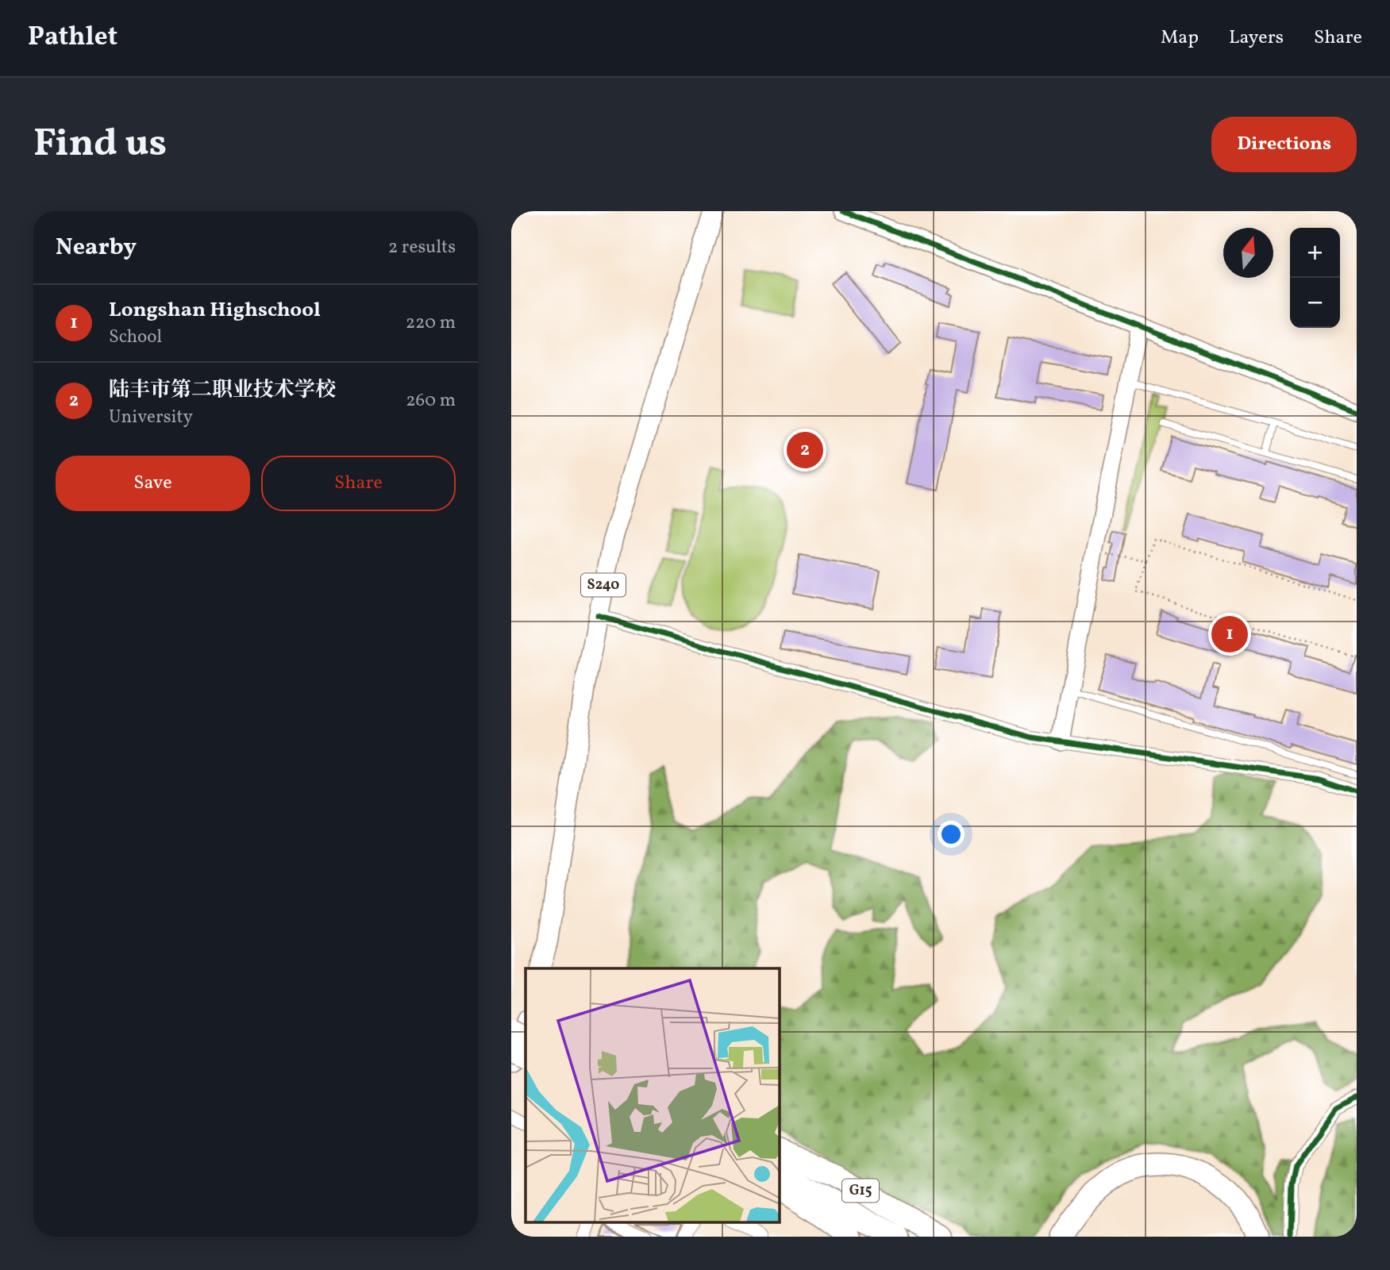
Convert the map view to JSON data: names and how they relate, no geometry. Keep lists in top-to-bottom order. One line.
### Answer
{"streets":{"highway":["G15"],"main road":["S240"]},"north":"top","page":{"header":"Pathlet","nav":["Map","Layers","Share"],"buttons":["Directions",["Save","Share"]],"title":"Find us","heading":["Nearby","2 results"],"map_buttons":["+","−"],"list":[{"mark":"1","name":"Longshan Highschool","note":"School","value":"220 m"},{"mark":"2","name":"陆丰市第二职业技术学校","note":"University","value":"260 m"}],"pins":["2","1"]}}
